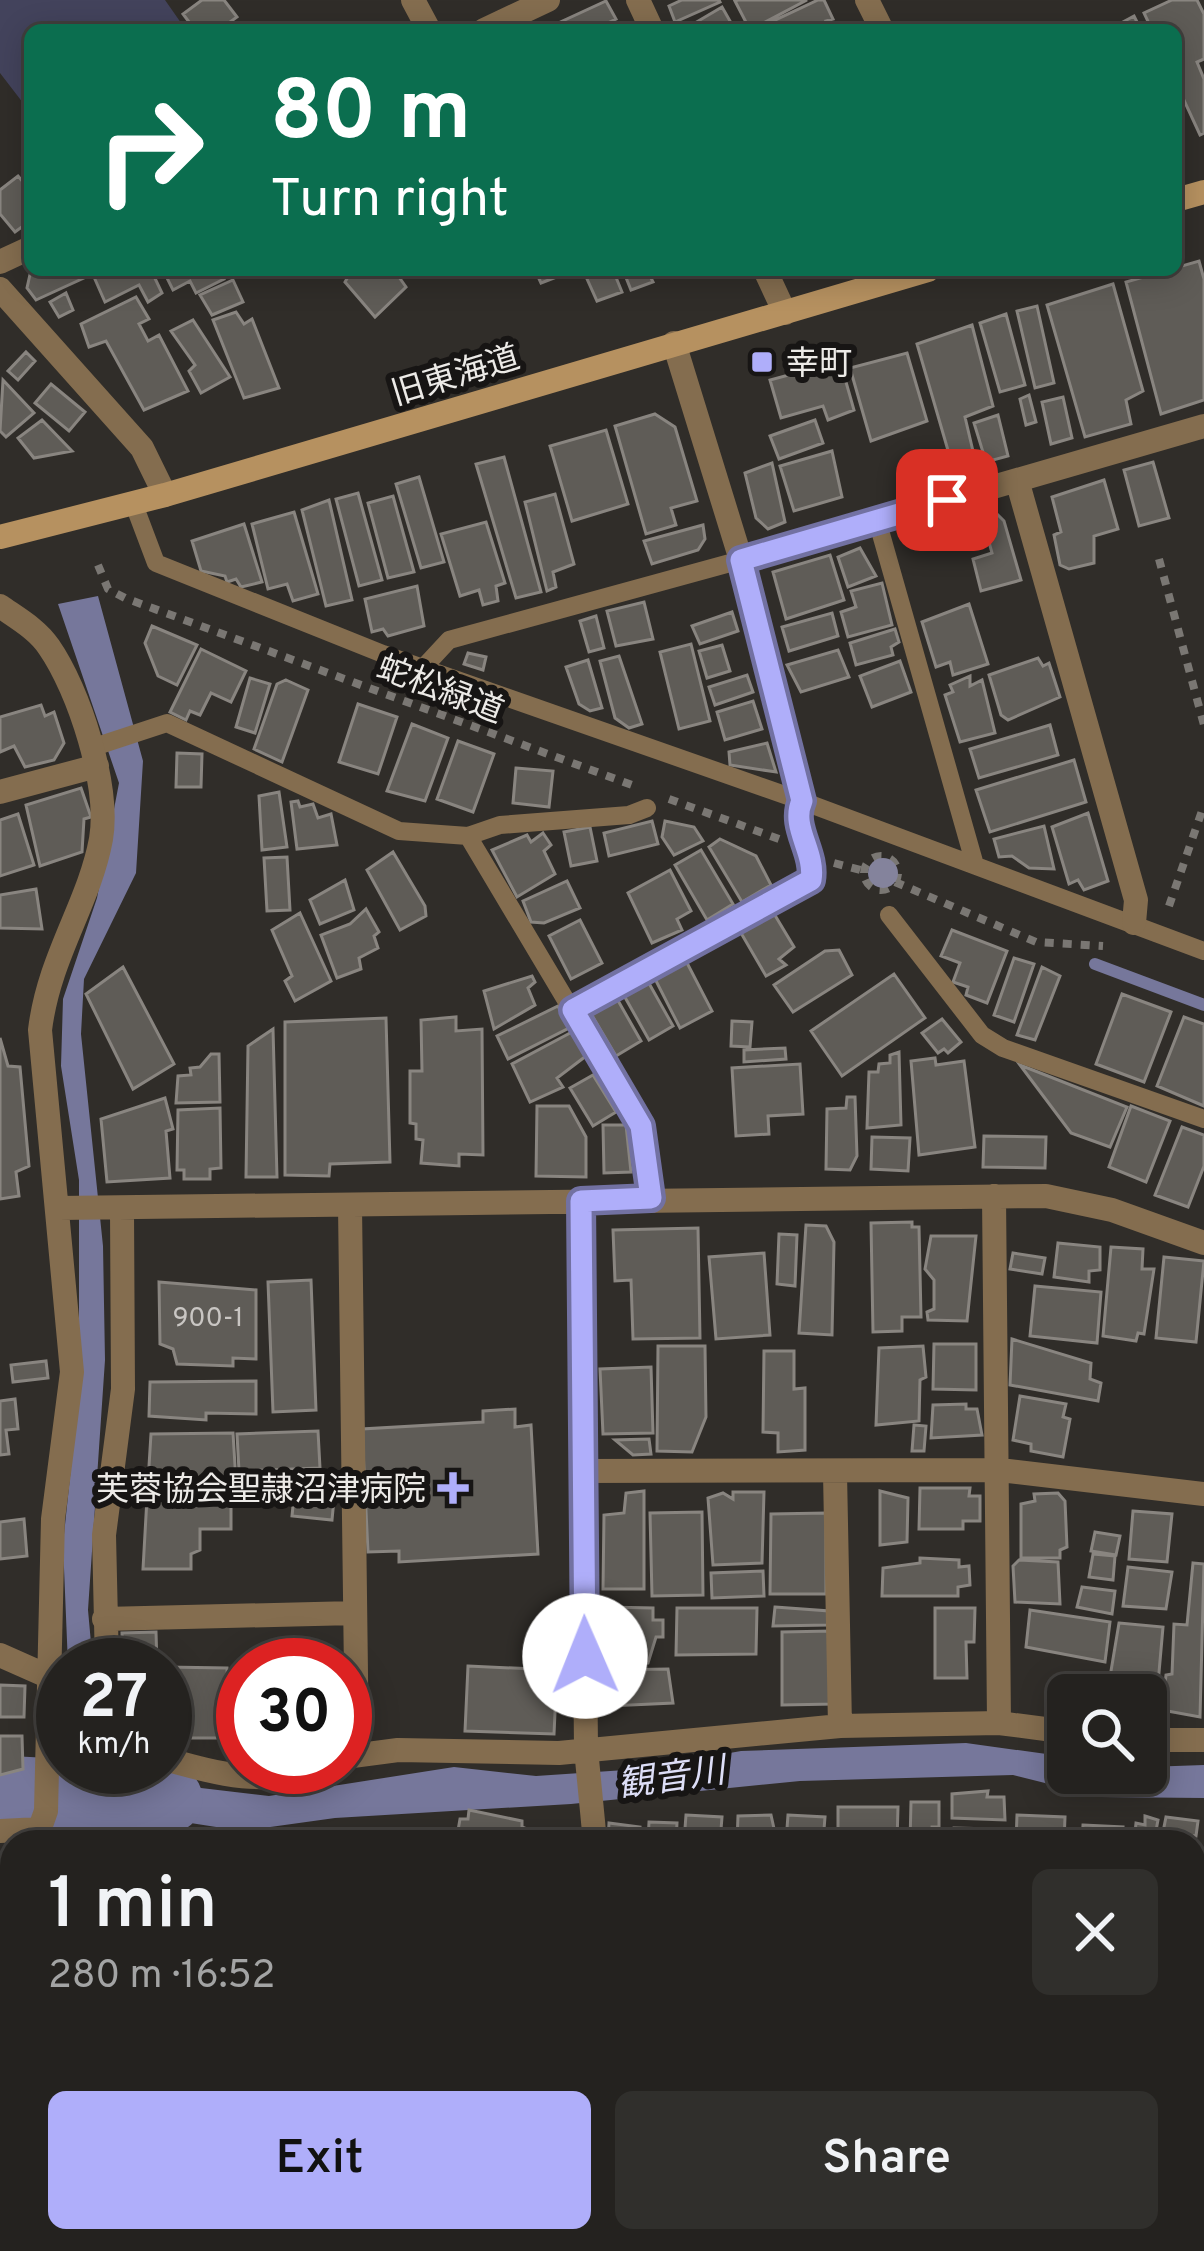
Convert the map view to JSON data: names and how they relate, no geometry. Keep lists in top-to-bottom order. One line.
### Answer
{"streets":{"street":["旧東海道"],"path":["蛇松緑道"]},"water":["観音川"],"places":{"transit":["幸町"],"health":["芙蓉協会聖隷沼津病院"]},"house_numbers":["900-1"],"page":{"turn":["80 m","Turn right"],"speed":"27 km/h","limit":"30","heading":["1 min","280 m · 16:52"],"buttons":["Exit","Share"]}}
